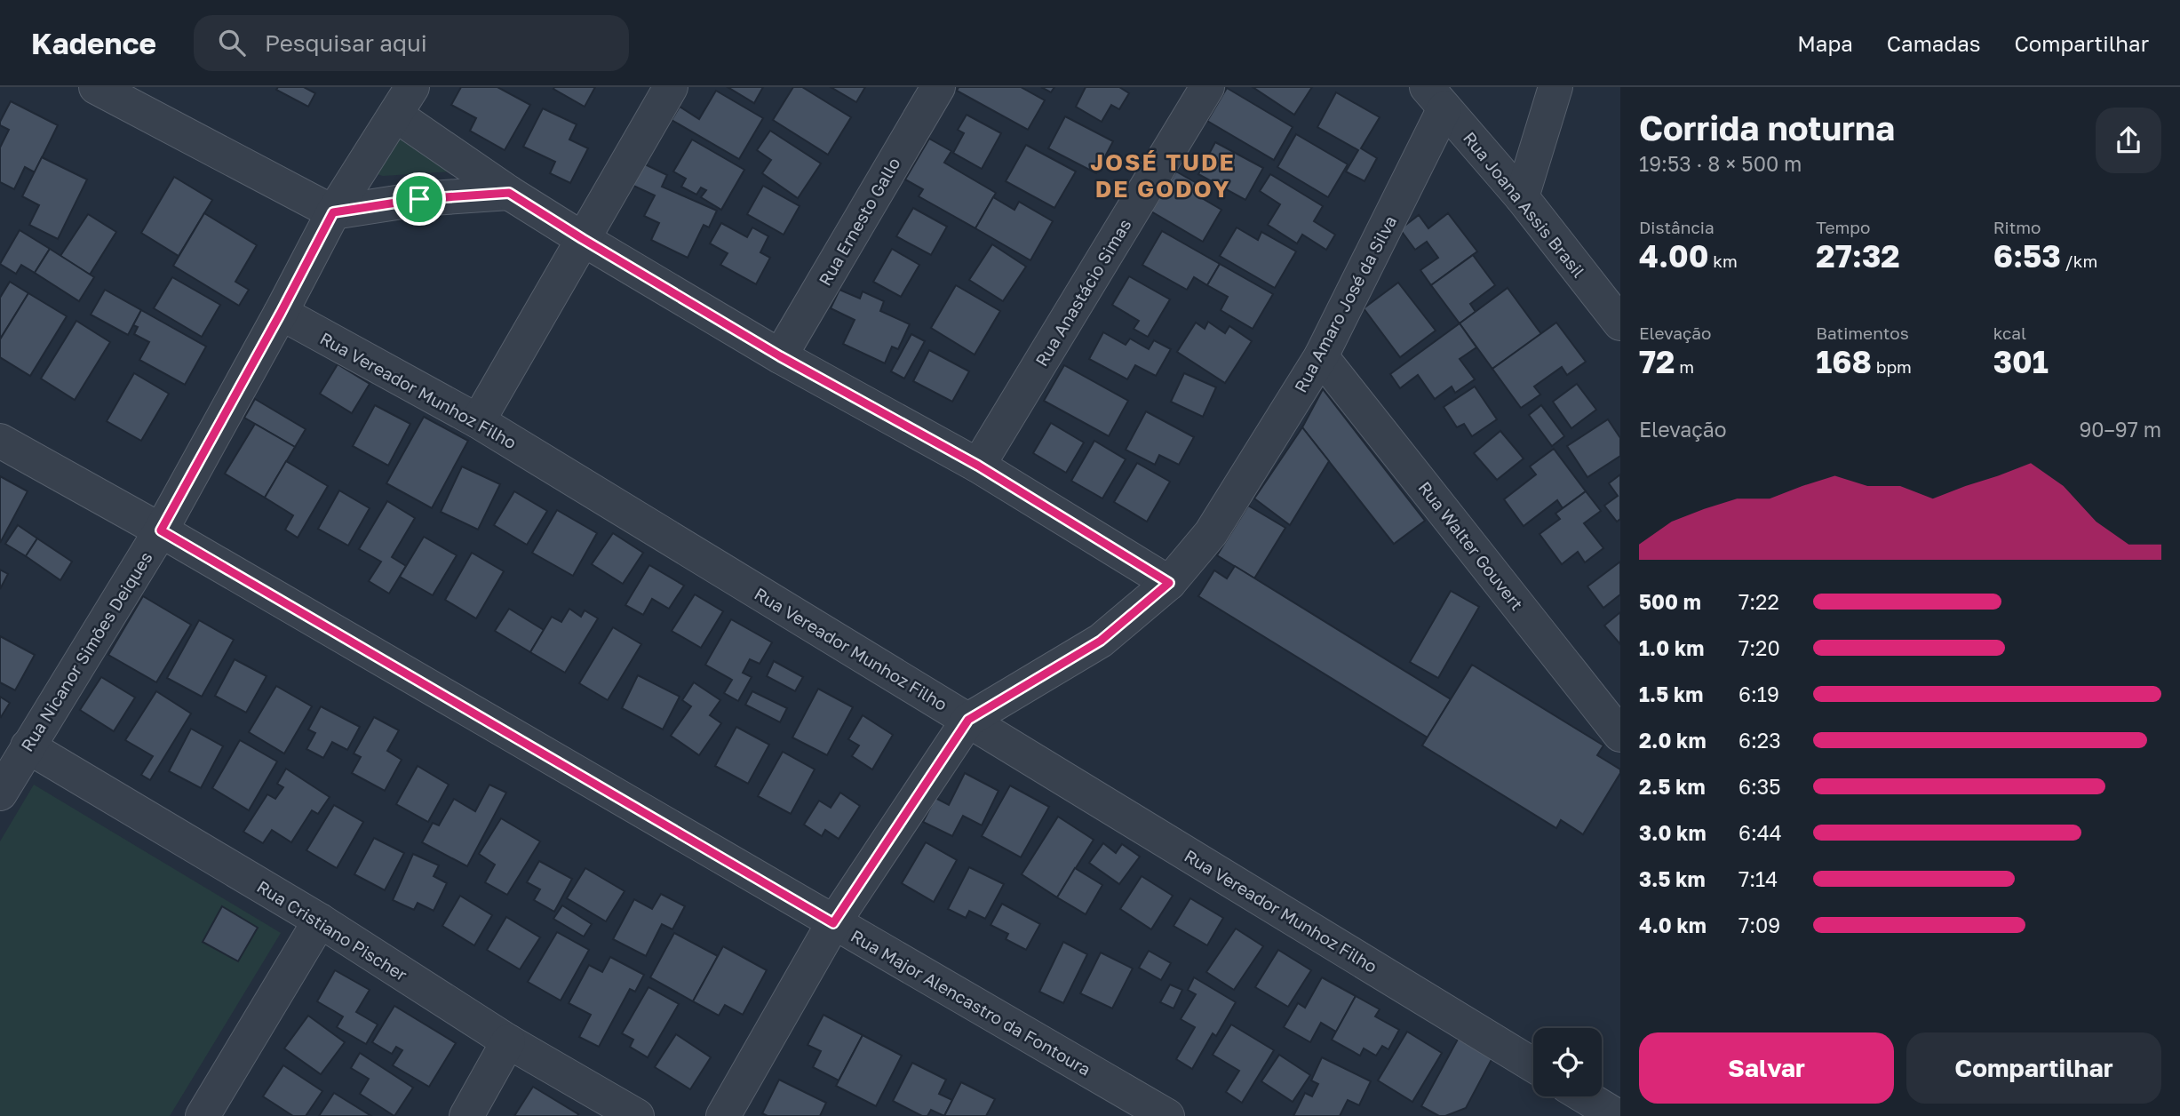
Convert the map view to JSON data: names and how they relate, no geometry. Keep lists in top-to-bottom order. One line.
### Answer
{"streets":{"street":["Rua Joana Assis Brasil","Rua Ernesto Gallo","Rua Anastácio Simas","Rua Amaro José da Silva","Rua Vereador Munhoz Filho","Rua Walter Gouvert","Rua Nicanor Simões Deiques","Rua Cristiano Pischer","Rua Major Alencastro da Fontoura"]},"crossings":[["Rua Joana Assis Brasil","Rua Amaro José da Silva"],["Rua Amaro José da Silva","Rua Vereador Munhoz Filho"],["Rua Amaro José da Silva","Rua Walter Gouvert"],["Rua Vereador Munhoz Filho","Rua Nicanor Simões Deiques"],["Rua Nicanor Simões Deiques","Rua Cristiano Pischer"],["Rua Nicanor Simões Deiques","Rua Major Alencastro da Fontoura"]],"districts":["JOSÉ TUDE DE GODOY"],"page":{"header":"Kadence","search":"Pesquisar aqui","nav":["Mapa","Camadas","Compartilhar"],"heading":["Corrida noturna","19:53 · 8 × 500 m"],"stats":[["Distância","4.00 km"],["Tempo","27:32"],["Ritmo","6:53 /km"],["Elevação","72 m"],["Batimentos","168 bpm"],["kcal","301"]],"chart":["Elevação","90–97 m"],"list":[{"name":"500 m","note":"7:22"},{"name":"1.0 km","note":"7:20"},{"name":"1.5 km","note":"6:19"},{"name":"2.0 km","note":"6:23"},{"name":"2.5 km","note":"6:35"},{"name":"3.0 km","note":"6:44"},{"name":"3.5 km","note":"7:14"},{"name":"4.0 km","note":"7:09"}],"buttons":["Salvar","Compartilhar"]}}
